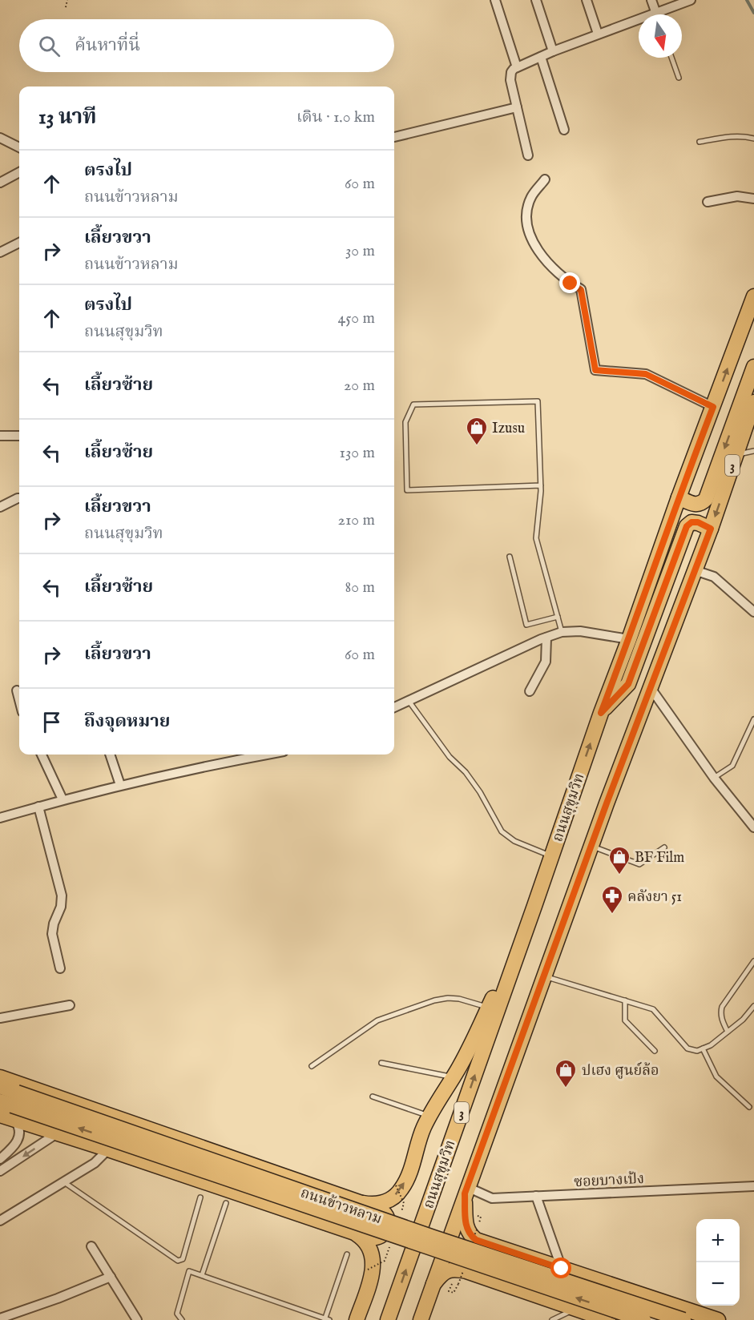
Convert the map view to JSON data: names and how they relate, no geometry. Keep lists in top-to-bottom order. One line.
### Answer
{"streets":{"main road":["3","ถนนสุขุมวิท","ถนนข้าวหลาม"],"street":["ซอยบางเป้ง"]},"crossings":[["3","ซอยบางเป้ง"]],"places":{"shop":["Izusu","BF Film","ปเฮง ศูนย์ล้อ"],"pharmacy":["คลังยา 51"]},"north":"bottom","page":{"search":"ค้นหาที่นี่","heading":["13 นาที","เดิน · 1.0 km"],"list":[["ตรงไป","ถนนข้าวหลาม","60 m"],["เลี้ยวขวา","ถนนข้าวหลาม","30 m"],["ตรงไป","ถนนสุขุมวิท","450 m"],["เลี้ยวซ้าย","20 m"],["เลี้ยวซ้าย","130 m"],["เลี้ยวขวา","ถนนสุขุมวิท","210 m"],["เลี้ยวซ้าย","80 m"],["เลี้ยวขวา","60 m"],"ถึงจุดหมาย"],"map_buttons":["+","−"]}}
